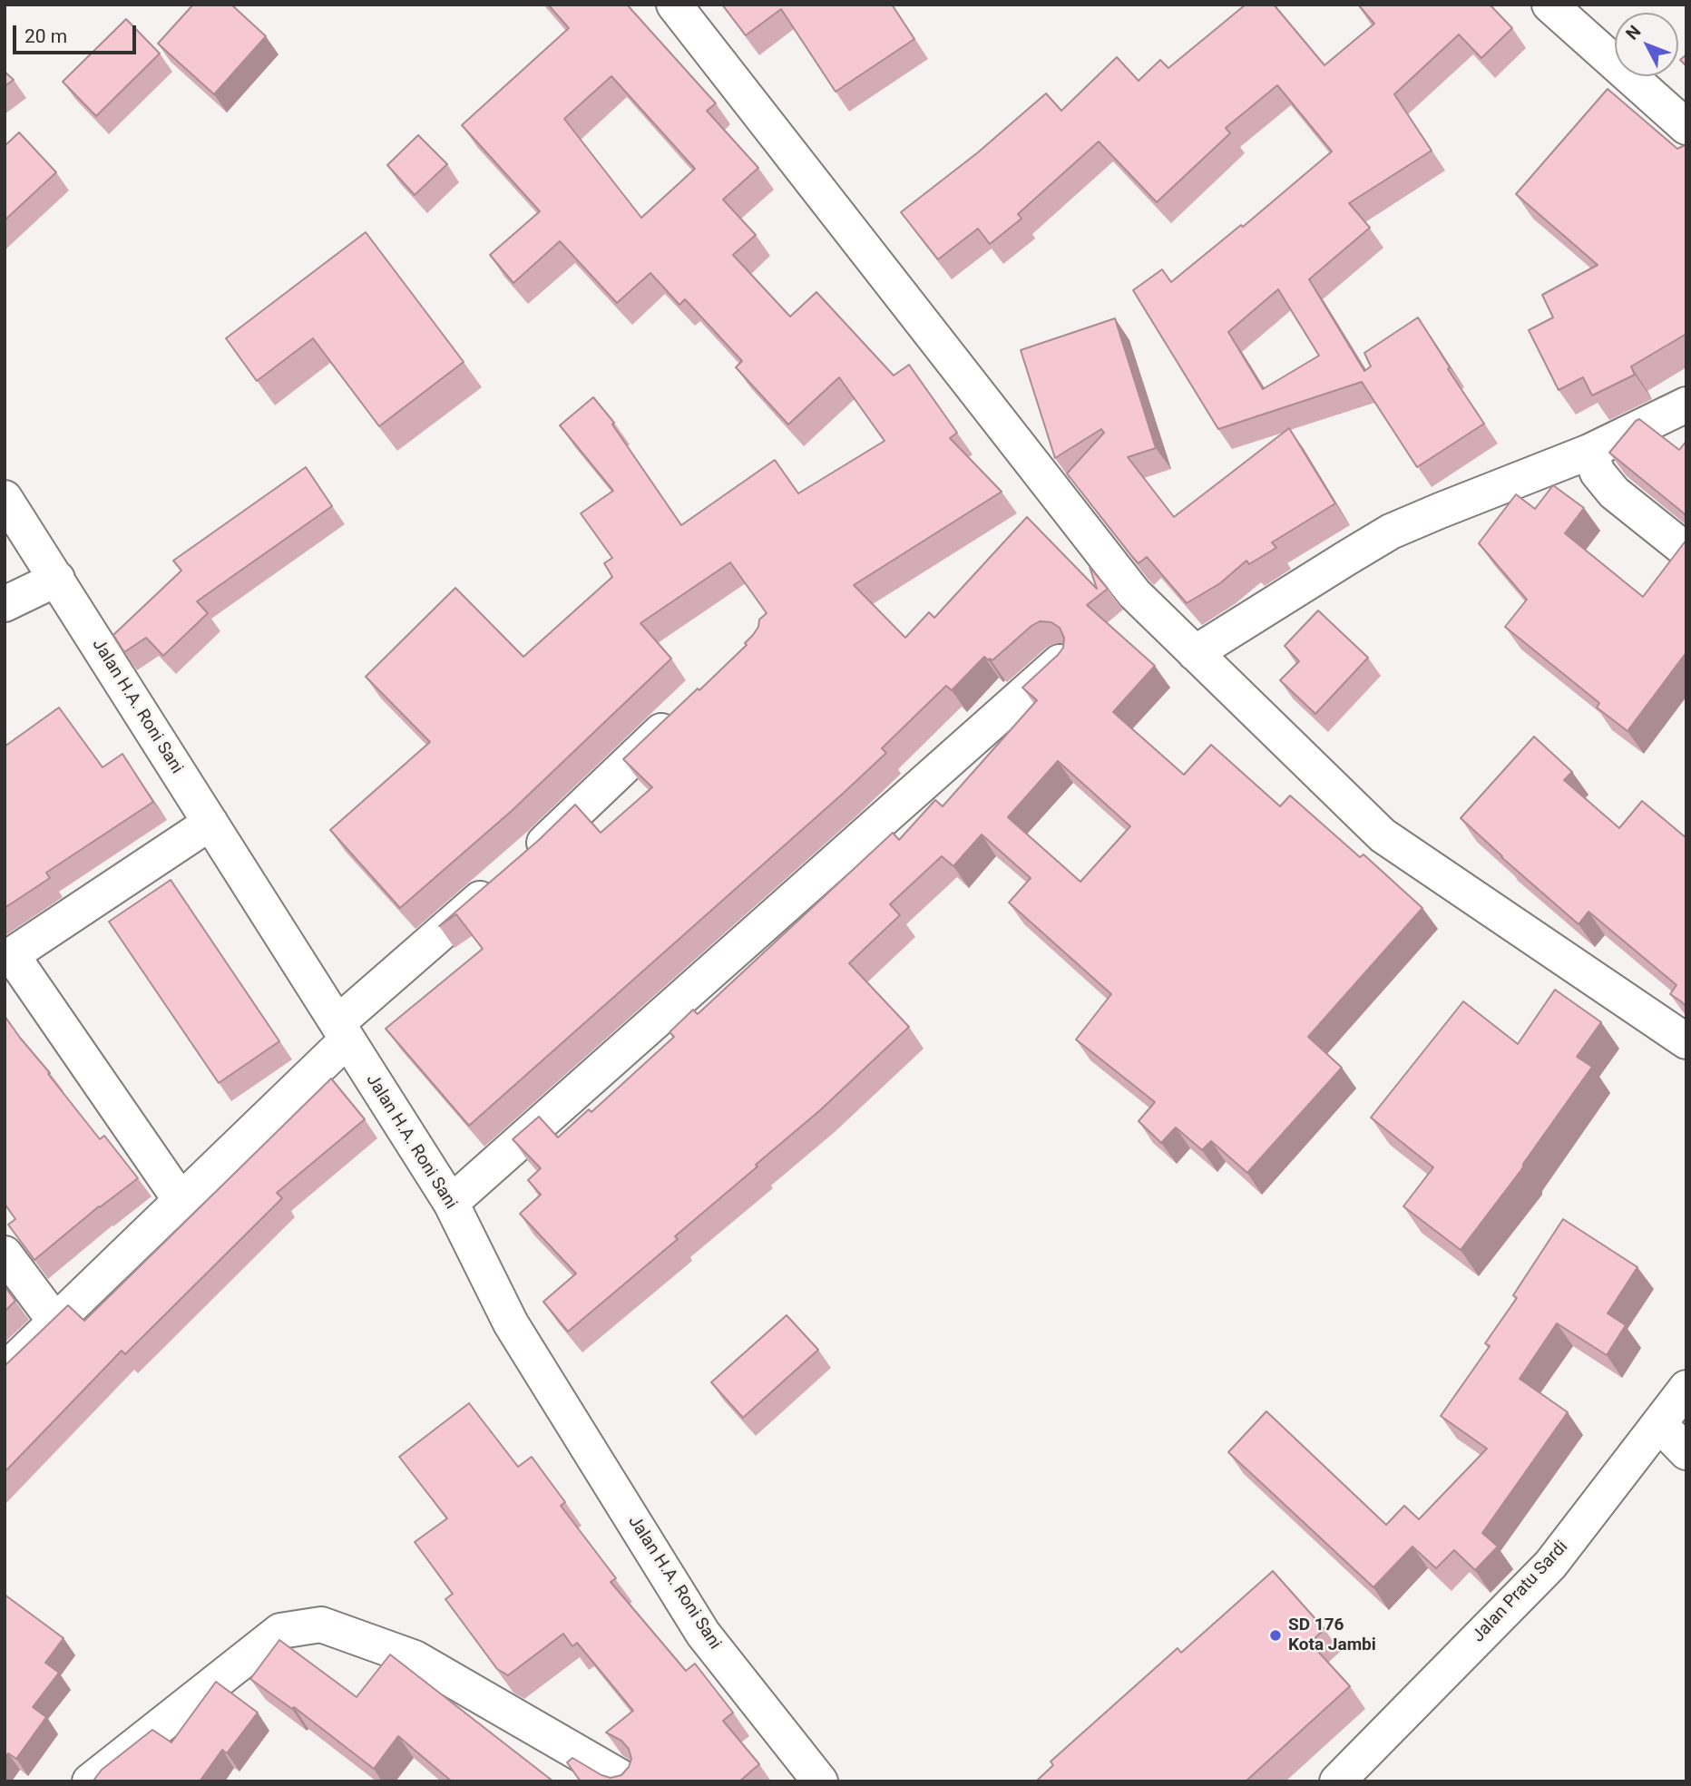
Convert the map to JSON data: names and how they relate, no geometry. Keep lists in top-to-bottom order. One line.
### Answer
{"streets":{"street":["Jalan H.A. Roni Sani","Jalan Pratu Sardi"]},"places":["SD 176 Kota Jambi"],"scale_bar":"20 m","north":"top left"}
